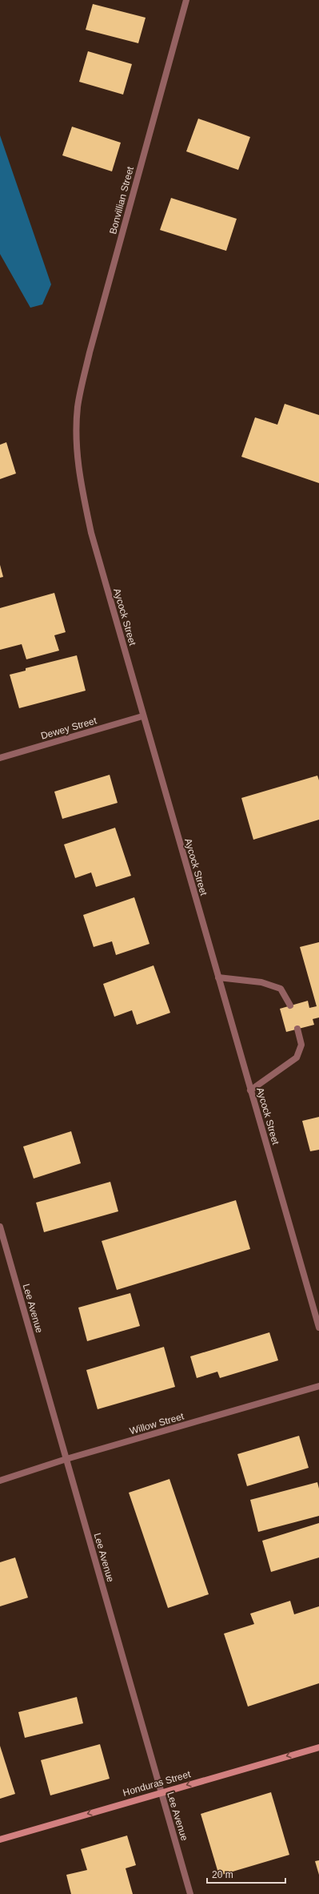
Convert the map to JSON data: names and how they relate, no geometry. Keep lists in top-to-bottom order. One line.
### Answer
{"streets":{"main road":["Honduras Street"],"street":["Bonvillian Street","Aycock Street","Dewey Street","Lee Avenue","Willow Street"]},"crossings":[["Bonvillian Street","Aycock Street"],["Aycock Street","Dewey Street"],["Lee Avenue","Willow Street"],["Lee Avenue","Honduras Street"]],"one_way":["Honduras Street"],"scale_bar":"20 m"}
